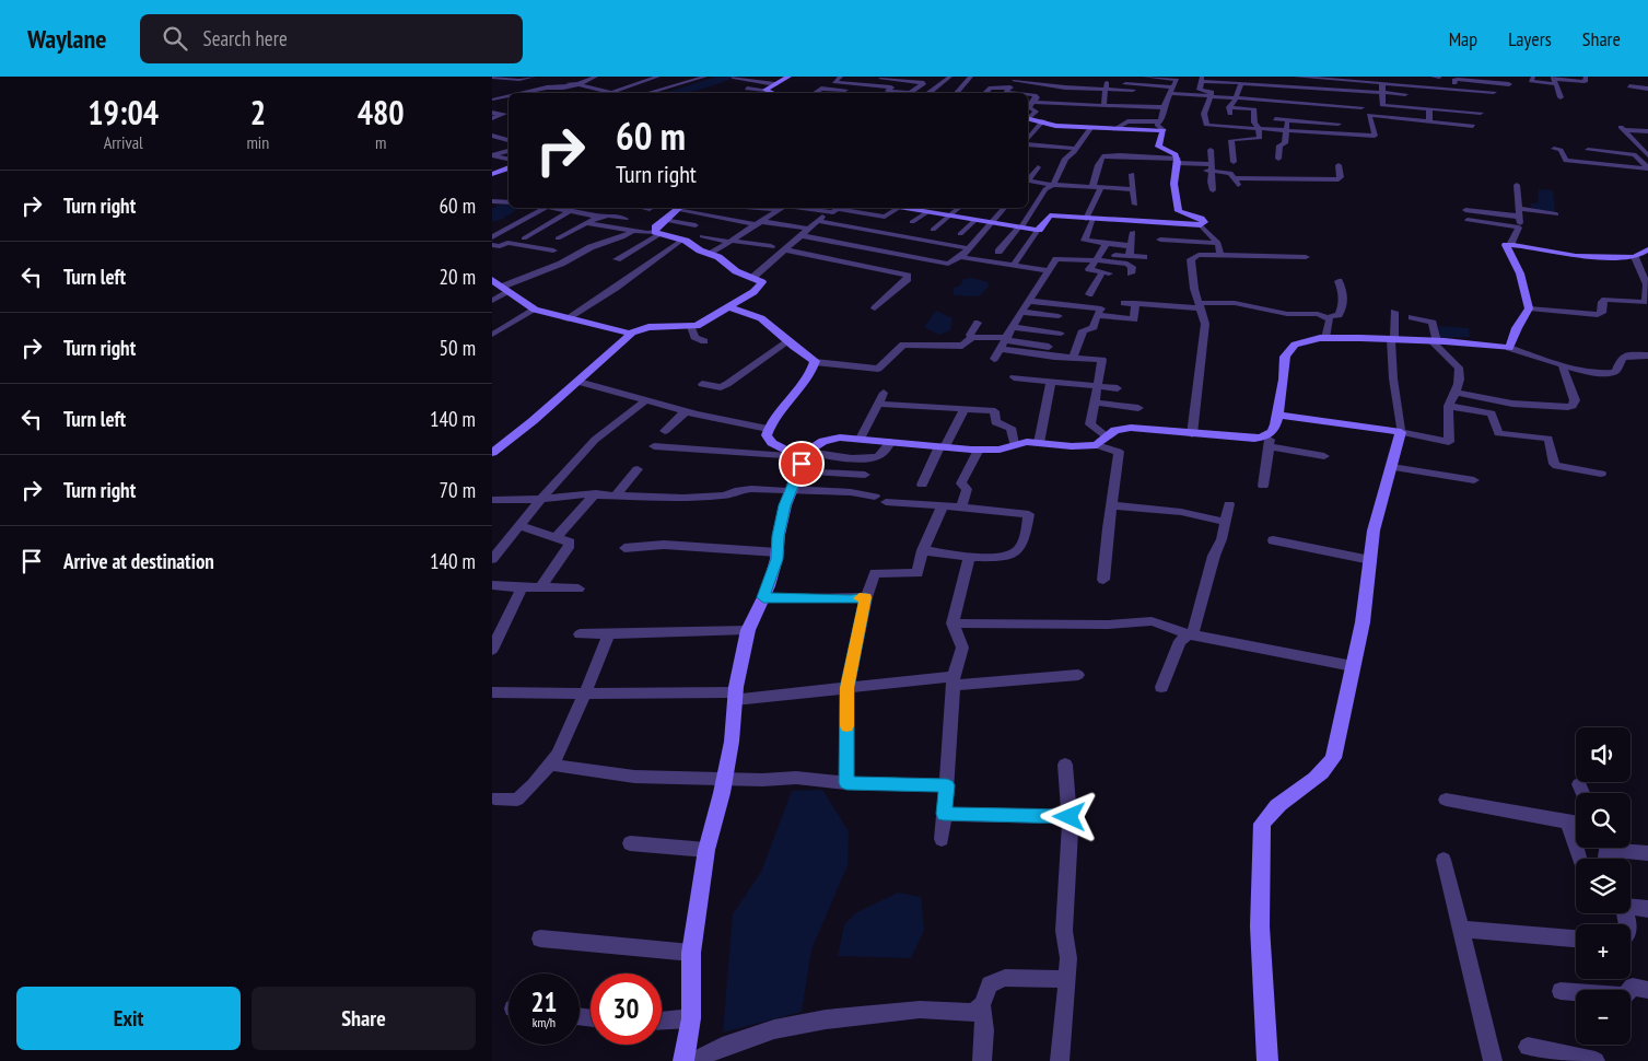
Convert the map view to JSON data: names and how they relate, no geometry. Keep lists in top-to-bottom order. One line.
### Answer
{"page":{"header":"Waylane","search":"Search here","nav":["Map","Layers","Share"],"eta":["19:04","Arrival","2","min","480","m"],"turn":["60 m","Turn right"],"list":[{"name":"Turn right","value":"60 m"},{"name":"Turn left","value":"20 m"},{"name":"Turn right","value":"50 m"},{"name":"Turn left","value":"140 m"},{"name":"Turn right","value":"70 m"},{"name":"Arrive at destination","value":"140 m"}],"map_buttons":["+","−"],"speed":"21 km/h","limit":"30","buttons":["Exit","Share"]}}
